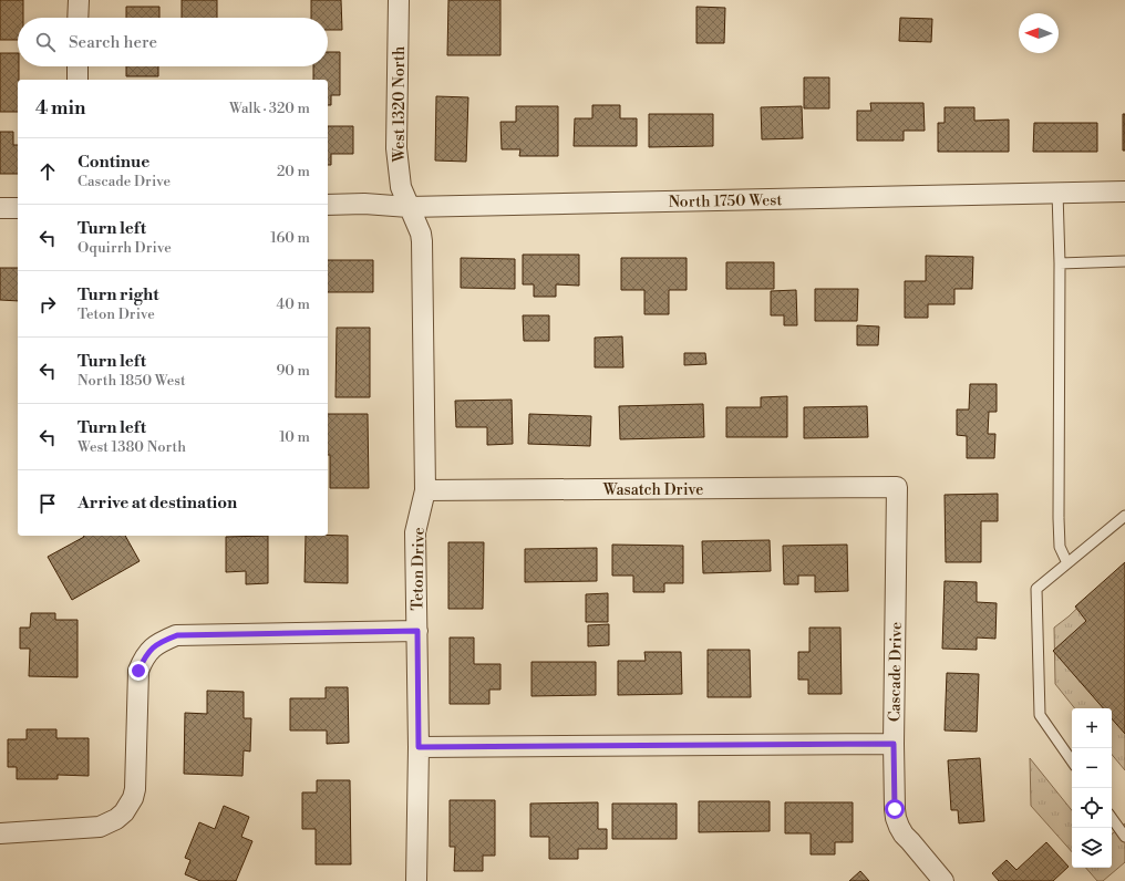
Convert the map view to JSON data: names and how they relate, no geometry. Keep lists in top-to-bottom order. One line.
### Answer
{"streets":{"street":["West 1320 North","North 1750 West","Wasatch Drive","Teton Drive","Cascade Drive"]},"crossings":[["West 1320 North","North 1750 West"],["West 1320 North","Teton Drive"],["North 1750 West","Teton Drive"],["Wasatch Drive","Teton Drive"],["Wasatch Drive","Cascade Drive"]],"north":"left","page":{"search":"Search here","heading":["4 min","Walk · 320 m"],"list":[["Continue","Cascade Drive","20 m"],["Turn left","Oquirrh Drive","160 m"],["Turn right","Teton Drive","40 m"],["Turn left","North 1850 West","90 m"],["Turn left","West 1380 North","10 m"],"Arrive at destination"],"map_buttons":["+","−"]}}
